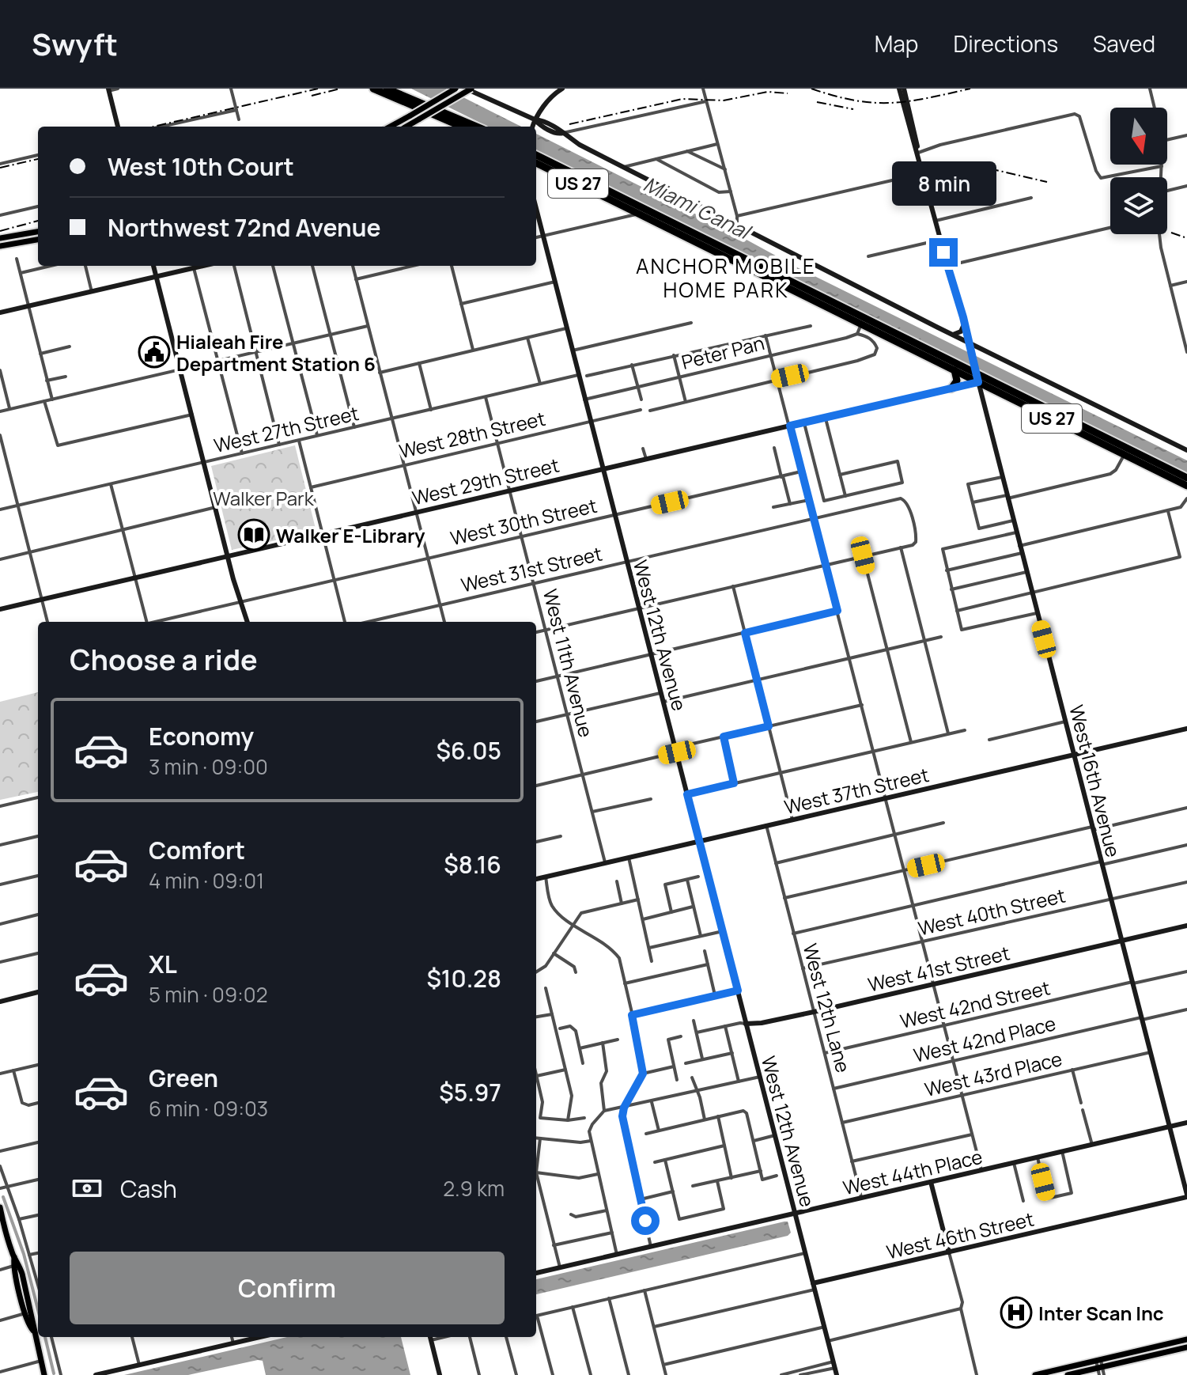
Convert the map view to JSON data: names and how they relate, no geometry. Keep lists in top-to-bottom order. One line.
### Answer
{"streets":{"highway":["US 27"],"street":["Peter Pan","West 27th Street","West 28th Street","West 29th Street","West 30th Street","West 31st Street","West 12th Avenue","West 11th Avenue","West 16th Avenue","West 37th Street","West 40th Street","West 41st Street","West 42nd Street","West 12th Lane","West 42nd Place","West 43rd Place","West 44th Place","West 46th Street"]},"crossings":[["US 27","West 29th Street"],["US 27","West 16th Avenue"],["Peter Pan","West 12th Avenue"],["West 27th Street","West 12th Avenue"],["West 27th Street","West 11th Avenue"],["West 28th Street","West 12th Avenue"],["West 28th Street","West 11th Avenue"],["West 29th Street","West 12th Avenue"],["West 29th Street","West 11th Avenue"],["West 29th Street","West 16th Avenue"],["West 30th Street","West 12th Avenue"],["West 30th Street","West 11th Avenue"],["West 31st Street","West 12th Avenue"],["West 31st Street","West 11th Avenue"],["West 12th Avenue","West 37th Street"],["West 12th Avenue","West 41st Street"],["West 12th Avenue","West 44th Place"],["West 12th Avenue","West 46th Street"],["West 11th Avenue","West 37th Street"],["West 16th Avenue","West 37th Street"],["West 16th Avenue","West 40th Street"],["West 16th Avenue","West 41st Street"],["West 16th Avenue","West 42nd Street"],["West 16th Avenue","West 42nd Place"],["West 16th Avenue","West 43rd Place"],["West 16th Avenue","West 44th Place"],["West 16th Avenue","West 46th Street"],["West 37th Street","West 12th Lane"],["West 40th Street","West 12th Lane"],["West 41st Street","West 12th Lane"],["West 42nd Street","West 12th Lane"],["West 12th Lane","West 42nd Place"],["West 12th Lane","West 43rd Place"],["West 12th Lane","West 44th Place"]],"districts":["ANCHOR MOBILE HOME PARK"],"water":["Miami Canal"],"parks":["Walker Park"],"places":{"public building":["Hialeah Fire Department Station 6"],"library":["Walker E-Library"],"hospital":["Inter Scan Inc"]},"north":"bottom","page":{"header":"Swyft","nav":["Map","Directions","Saved"],"banner":["West 10th Court","Northwest 72nd Avenue"],"bubble":"8 min","heading":"Choose a ride","list":[{"name":"Economy","note":"3 min · 09:00","value":"$6.05"},{"name":"Comfort","note":"4 min · 09:01","value":"$8.16"},{"name":"XL","note":"5 min · 09:02","value":"$10.28"},{"name":"Green","note":"6 min · 09:03","value":"$5.97"}],"pay":["Cash","2.9 km"],"buttons":"Confirm"}}
